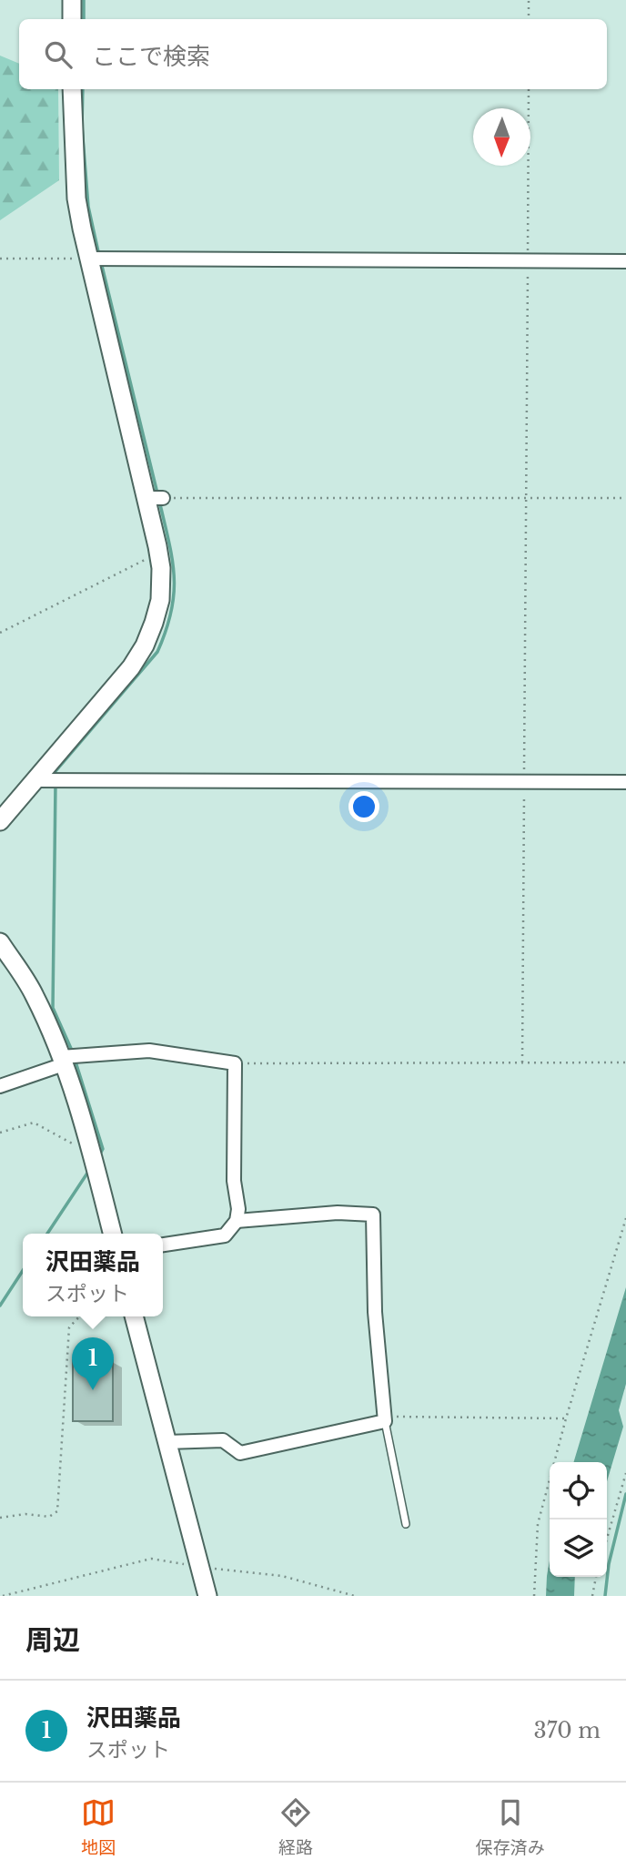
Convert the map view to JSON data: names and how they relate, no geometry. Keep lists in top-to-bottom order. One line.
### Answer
{"north":"bottom","page":{"search":"ここで検索","popup":["沢田薬品","スポット"],"pins":"1","heading":"周辺","list":[{"mark":"1","name":"沢田薬品","note":"スポット","value":"370 m"}],"nav":["地図","経路","保存済み"]}}
